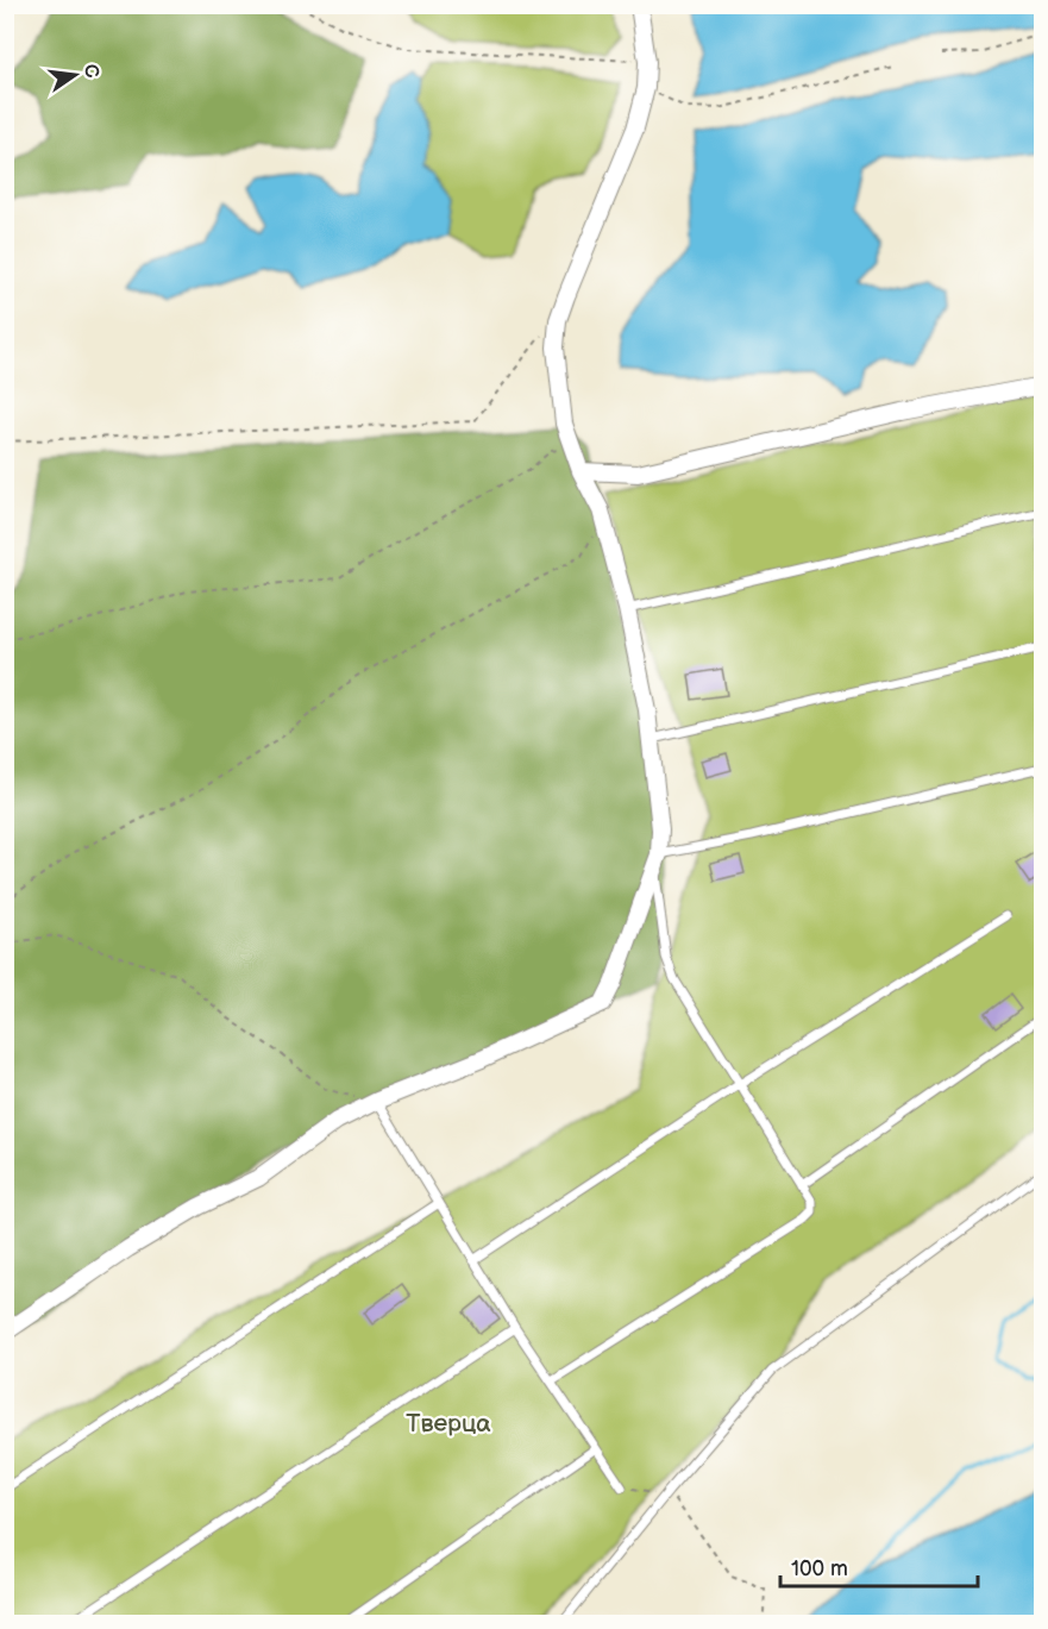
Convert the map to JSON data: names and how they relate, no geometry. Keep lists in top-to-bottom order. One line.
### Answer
{"parks":["Тверца"],"scale_bar":"100 m","north":"right"}
